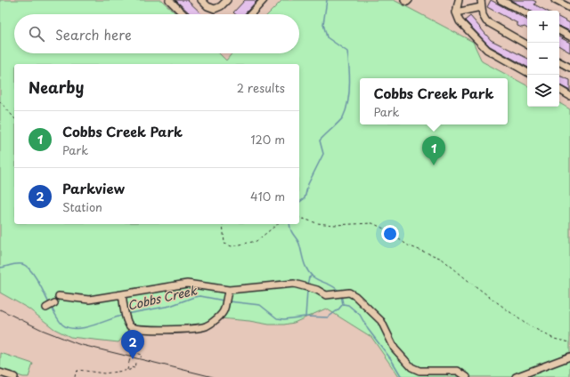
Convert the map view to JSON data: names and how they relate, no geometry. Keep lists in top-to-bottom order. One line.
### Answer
{"water":["Cobbs Creek"],"page":{"map_buttons":["+","−"],"search":"Search here","heading":["Nearby","2 results"],"popup":["Cobbs Creek Park","Park"],"list":[{"mark":"1","name":"Cobbs Creek Park","note":"Park","value":"120 m"},{"mark":"2","name":"Parkview","note":"Station","value":"410 m"}],"pins":["1","2"]}}
